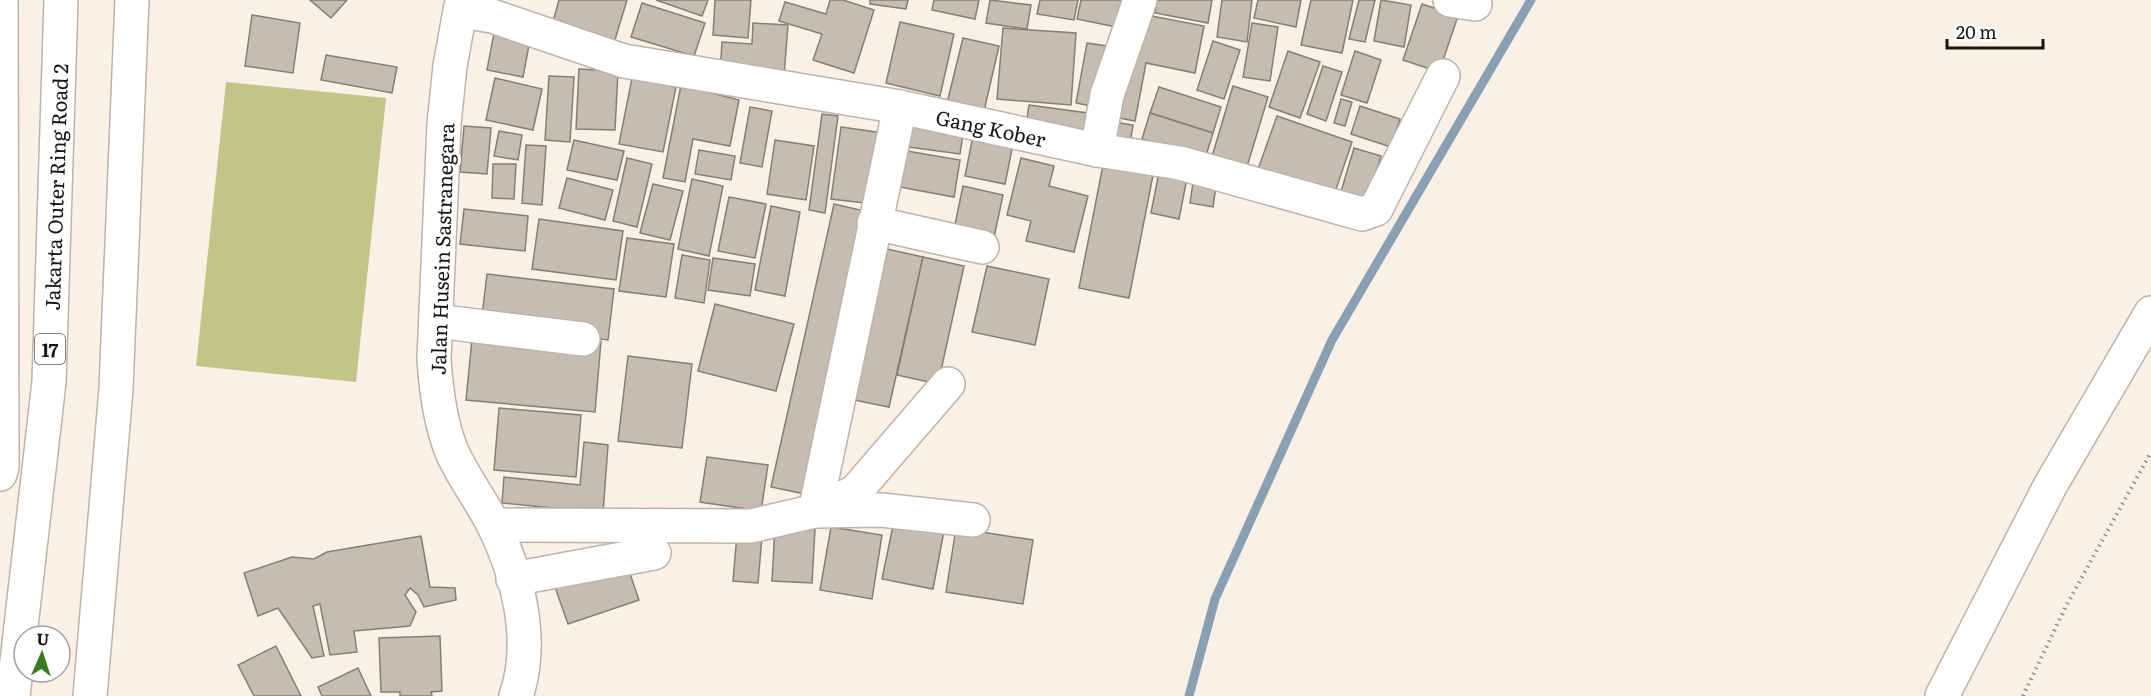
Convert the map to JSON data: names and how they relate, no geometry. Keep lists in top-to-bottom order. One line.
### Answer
{"streets":{"main road":["Gang Kober","Jakarta Outer Ring Road 2","Jalan Husein Sastranegara","17"]},"crossings":[["Gang Kober","Jalan Husein Sastranegara"]],"scale_bar":"20 m","north":"top"}
